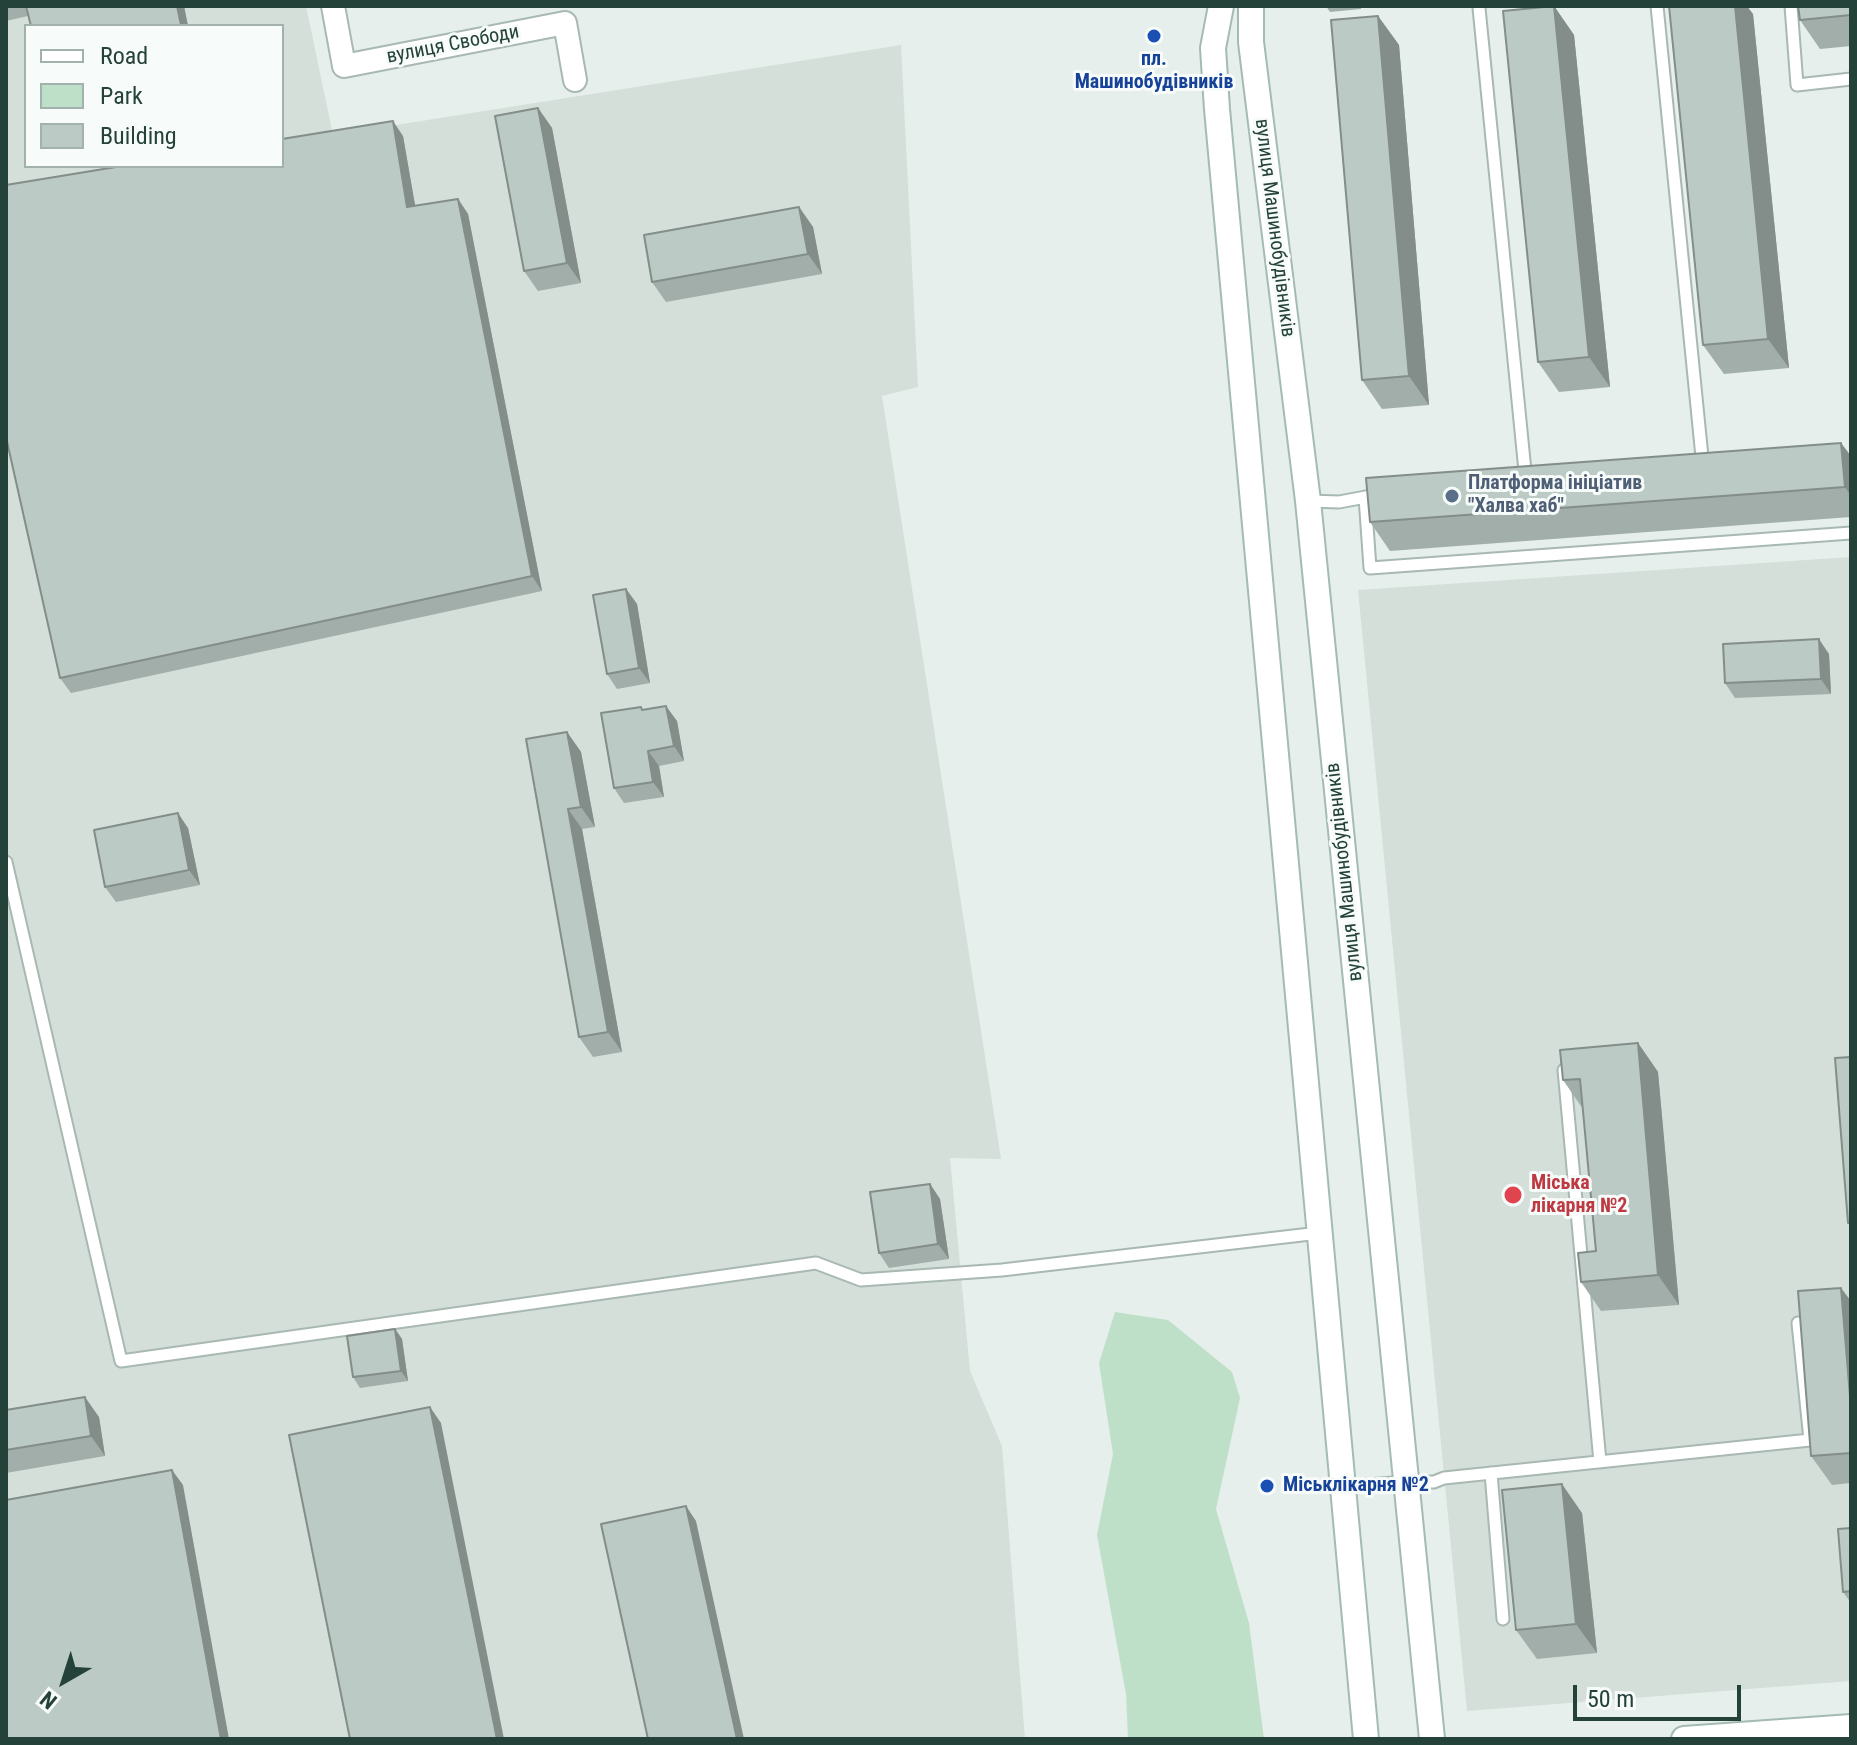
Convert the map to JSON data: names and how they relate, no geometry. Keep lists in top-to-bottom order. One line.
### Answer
{"streets":{"street":["вулиця Свободи","вулиця Машинобудівників"]},"places":["пл. Машинобудівників","Платформа ініціатив \"Халва хаб\"","Міська лікарня №2","Міськлікарня №2"],"legend":["Road","Park","Building"],"scale_bar":"50 m","north":"bottom left"}
